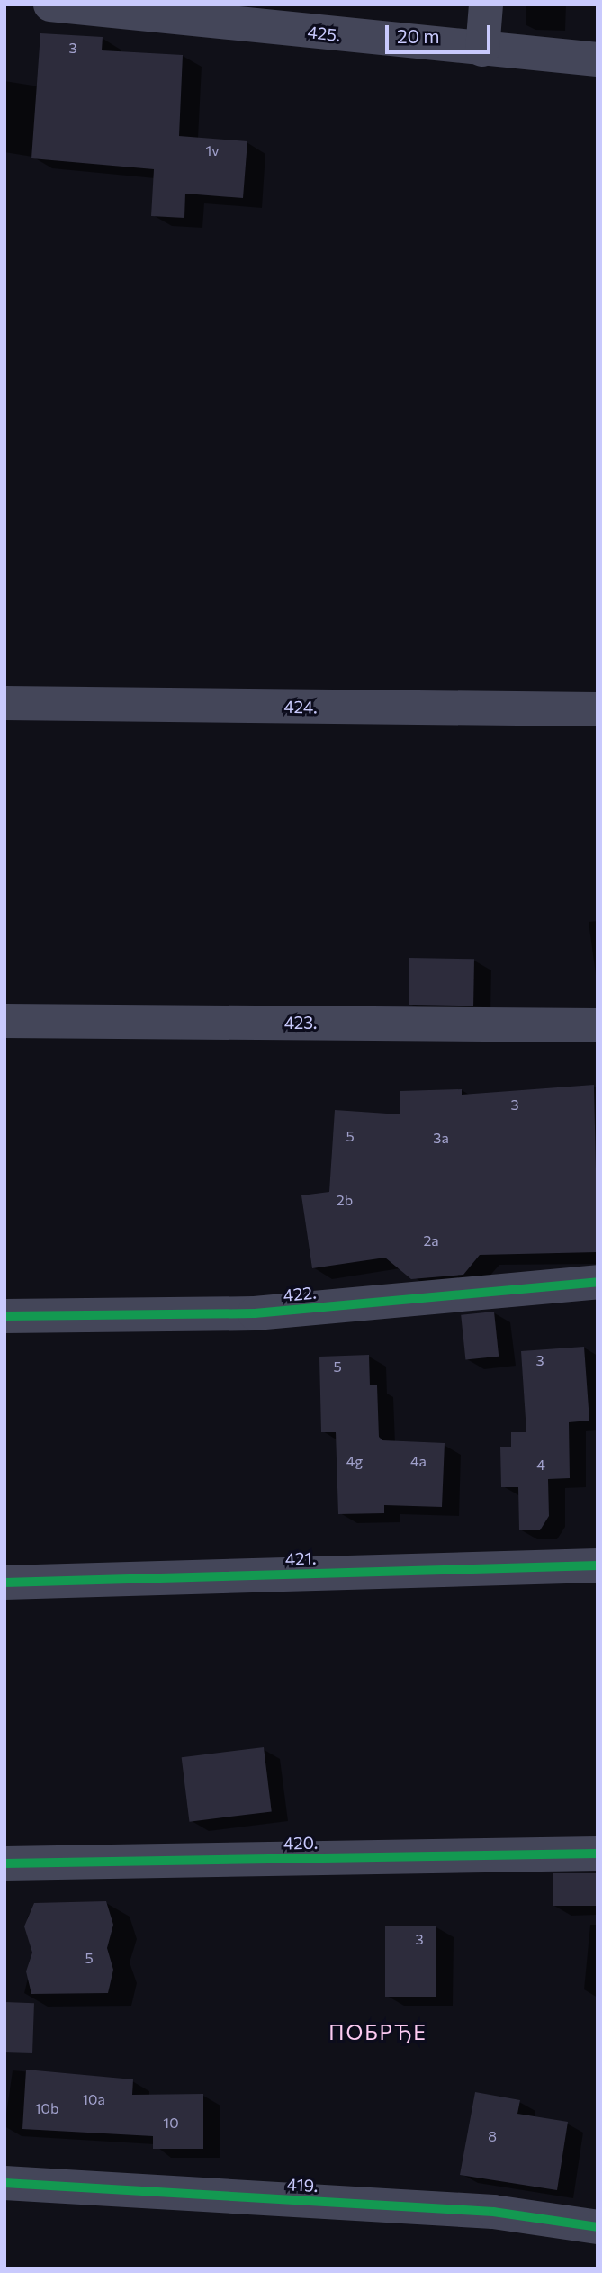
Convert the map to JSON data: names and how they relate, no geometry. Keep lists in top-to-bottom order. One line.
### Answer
{"streets":{"street":["425.","424.","423.","422.","421.","420.","419."]},"districts":["ПОБРЂЕ"],"house_numbers":["3","1v","3","5","3a","2b","2a","3","5","4g","4a","4","3","5","10a","10b","10","8"],"scale_bar":"20 m"}
